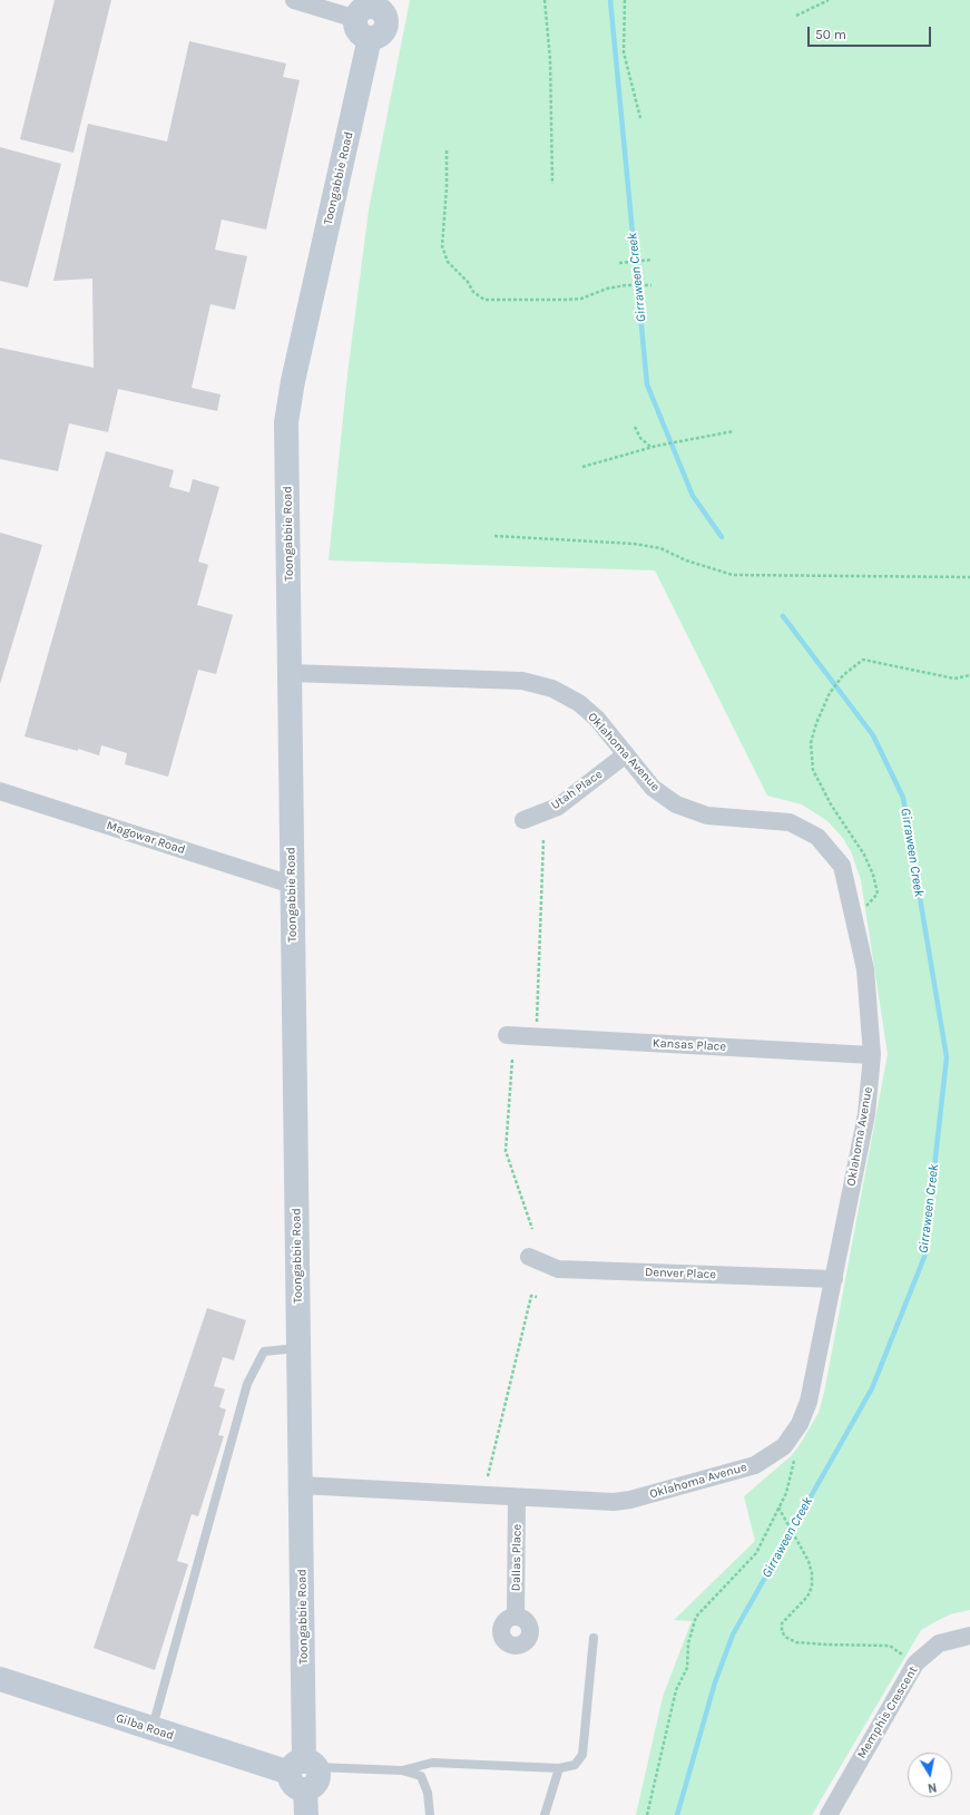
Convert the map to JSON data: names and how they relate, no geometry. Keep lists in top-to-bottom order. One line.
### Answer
{"streets":{"main road":["Toongabbie Road","Gilba Road"],"street":["Oklahoma Avenue","Utah Place","Magowar Road","Kansas Place","Denver Place","Dallas Place","Memphis Crescent"]},"crossings":[["Toongabbie Road","Oklahoma Avenue"],["Toongabbie Road","Magowar Road"],["Toongabbie Road","Gilba Road"],["Oklahoma Avenue","Utah Place"],["Oklahoma Avenue","Kansas Place"],["Oklahoma Avenue","Denver Place"],["Oklahoma Avenue","Dallas Place"]],"water":["Girraween Creek"],"scale_bar":"50 m","north":"bottom"}
